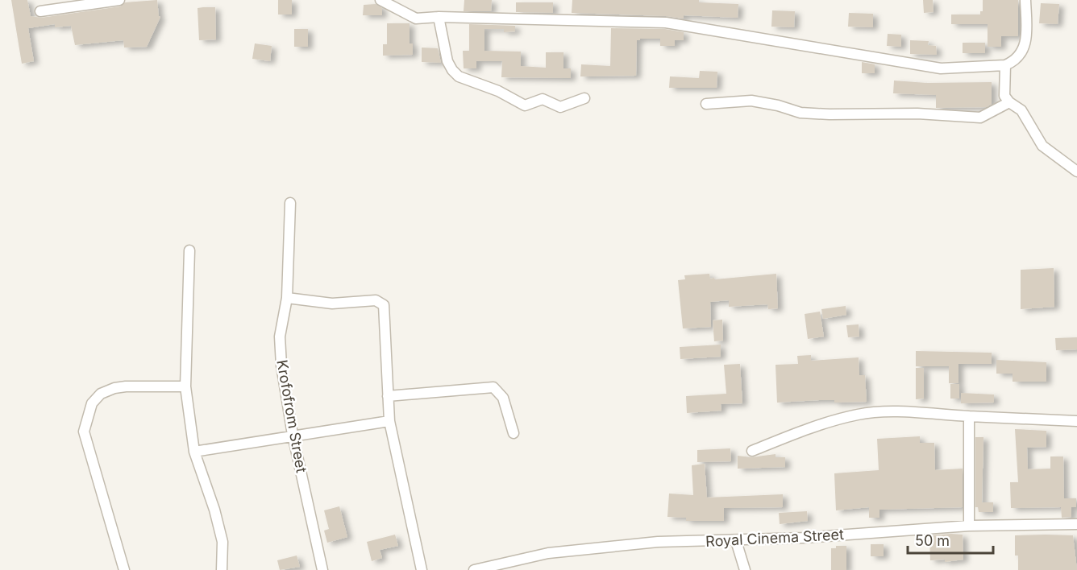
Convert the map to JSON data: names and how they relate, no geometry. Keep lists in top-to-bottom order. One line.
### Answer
{"streets":{"street":["Krofofrom Street","Royal Cinema Street"]},"scale_bar":"50 m"}
